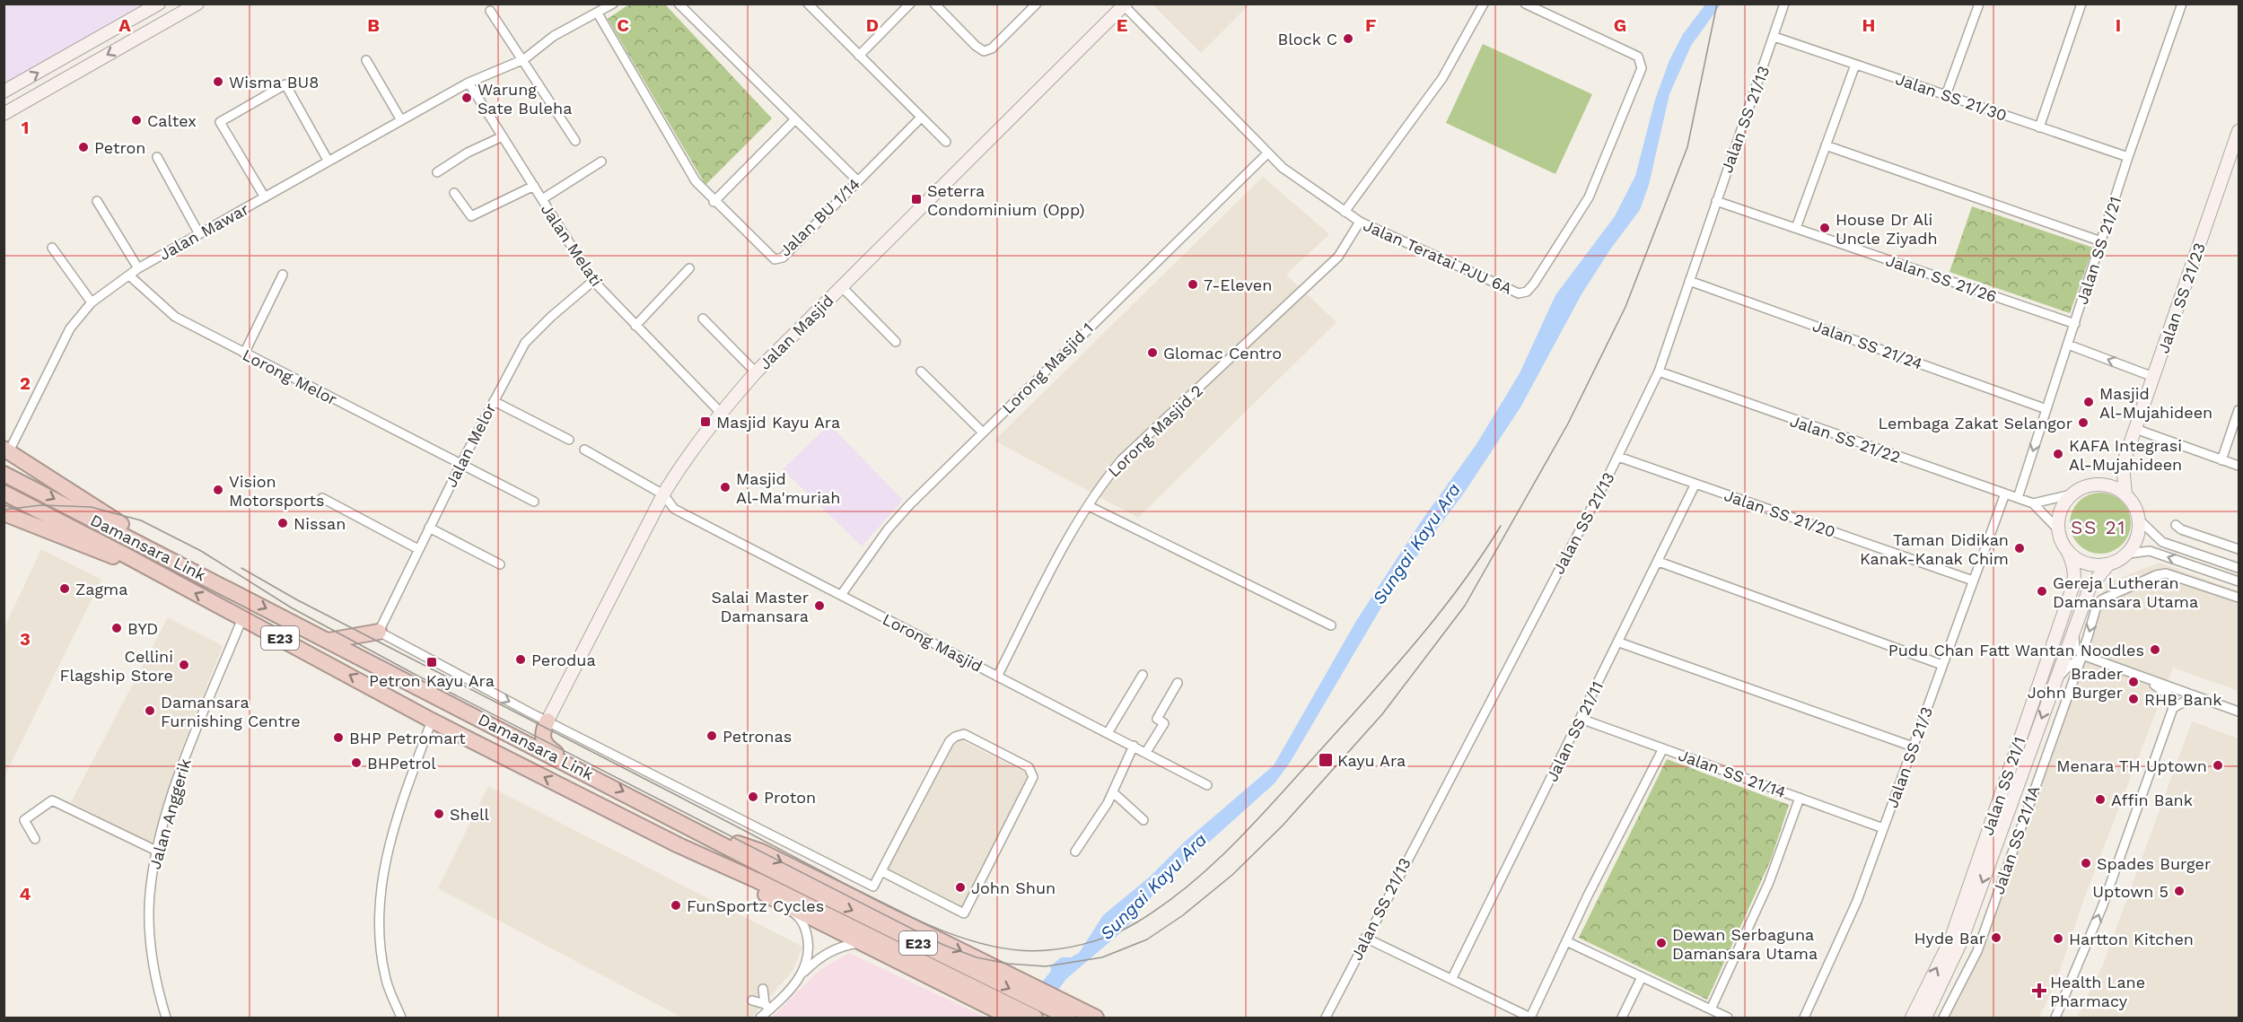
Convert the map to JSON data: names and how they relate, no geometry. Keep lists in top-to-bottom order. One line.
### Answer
{"streets":{"highway":["Damansara Link","E23"],"street":["Jalan SS 21/30","Jalan SS 21/13","Jalan BU 1/14","Jalan Mawar","Jalan Melati","Jalan SS 21/21","Jalan Teratai PJU 6A","Jalan SS 21/26","Jalan SS 21/23","Jalan Masjid","Jalan SS 21/24","Lorong Masjid 1","Lorong Melor","Lorong Masjid 2","Jalan SS 21/22","Jalan Melor","Jalan SS 21/20","Lorong Masjid","Jalan SS 21/11","Jalan SS 21/3","Jalan SS 21/14","Jalan SS 21/1","Jalan Anggerik","Jalan SS 21/1A"]},"crossings":[["Jalan SS 21/30","Jalan SS 21/13"],["Jalan SS 21/30","Jalan SS 21/21"],["Jalan SS 21/13","Jalan SS 21/26"],["Jalan SS 21/13","Jalan SS 21/24"],["Jalan SS 21/13","Jalan SS 21/22"],["Jalan SS 21/13","Jalan SS 21/20"],["Jalan BU 1/14","Jalan Mawar"],["Jalan Mawar","Jalan Melati"],["Jalan Mawar","Lorong Melor"],["Jalan Melati","Jalan Masjid"],["Jalan Melati","Jalan Melor"],["Jalan SS 21/21","Jalan SS 21/26"],["Jalan SS 21/21","Jalan SS 21/24"],["Jalan SS 21/21","Jalan SS 21/22"],["Jalan Teratai PJU 6A","Jalan Masjid"],["Jalan Teratai PJU 6A","Lorong Masjid 1"],["Jalan Teratai PJU 6A","Lorong Masjid 2"],["Jalan SS 21/23","Jalan SS 21/22"],["Jalan SS 21/23","Jalan SS 21/1"],["Jalan Masjid","Lorong Masjid"],["Lorong Masjid 1","Lorong Masjid"],["Lorong Melor","Jalan Melor"],["Lorong Masjid 2","Lorong Masjid"],["Jalan SS 21/22","Jalan SS 21/3"],["Jalan SS 21/22","Jalan SS 21/1"],["Jalan SS 21/20","Jalan SS 21/11"],["Jalan SS 21/20","Jalan SS 21/3"],["Damansara Link","Jalan Anggerik"],["Jalan SS 21/11","Jalan SS 21/14"],["Jalan SS 21/3","Jalan SS 21/14"]],"districts":["SS 21"],"water":["Sungai Kayu Ara"],"places":{"other":["Block C","Wisma BU8","Warung Sate Buleha","Caltex","Petron","House Dr Ali Uncle Ziyadh","7-Eleven","Glomac Centro","Masjid Al-Mujahideen","Lembaga Zakat Selangor","KAFA Integrasi Al-Mujahideen","Masjid Al-Ma'muriah","Vision Motorsports","Nissan","Taman Didikan Kanak-Kanak Chim","Zagma","Gereja Lutheran Damansara Utama","Salai Master Damansara","BYD","Pudu Chan Fatt Wantan Noodles","Perodua","Cellini Flagship Store","Brader John Burger","RHB Bank","Damansara Furnishing Centre","Petronas","BHP Petromart","BHPetrol","Menara TH Uptown","Proton","Affin Bank","Shell","Spades Burger","John Shun","Uptown 5","FunSportz Cycles","Hyde Bar","Hartton Kitchen","Dewan Serbaguna Damansara Utama"],"transit":["Seterra Condominium (Opp)","Masjid Kayu Ara","Petron Kayu Ara","Kayu Ara"],"health":["Health Lane Pharmacy"]},"grid":{"columns":["A","B","C","D","E","F","G","H","I"],"rows":["1","2","3","4"]}}
